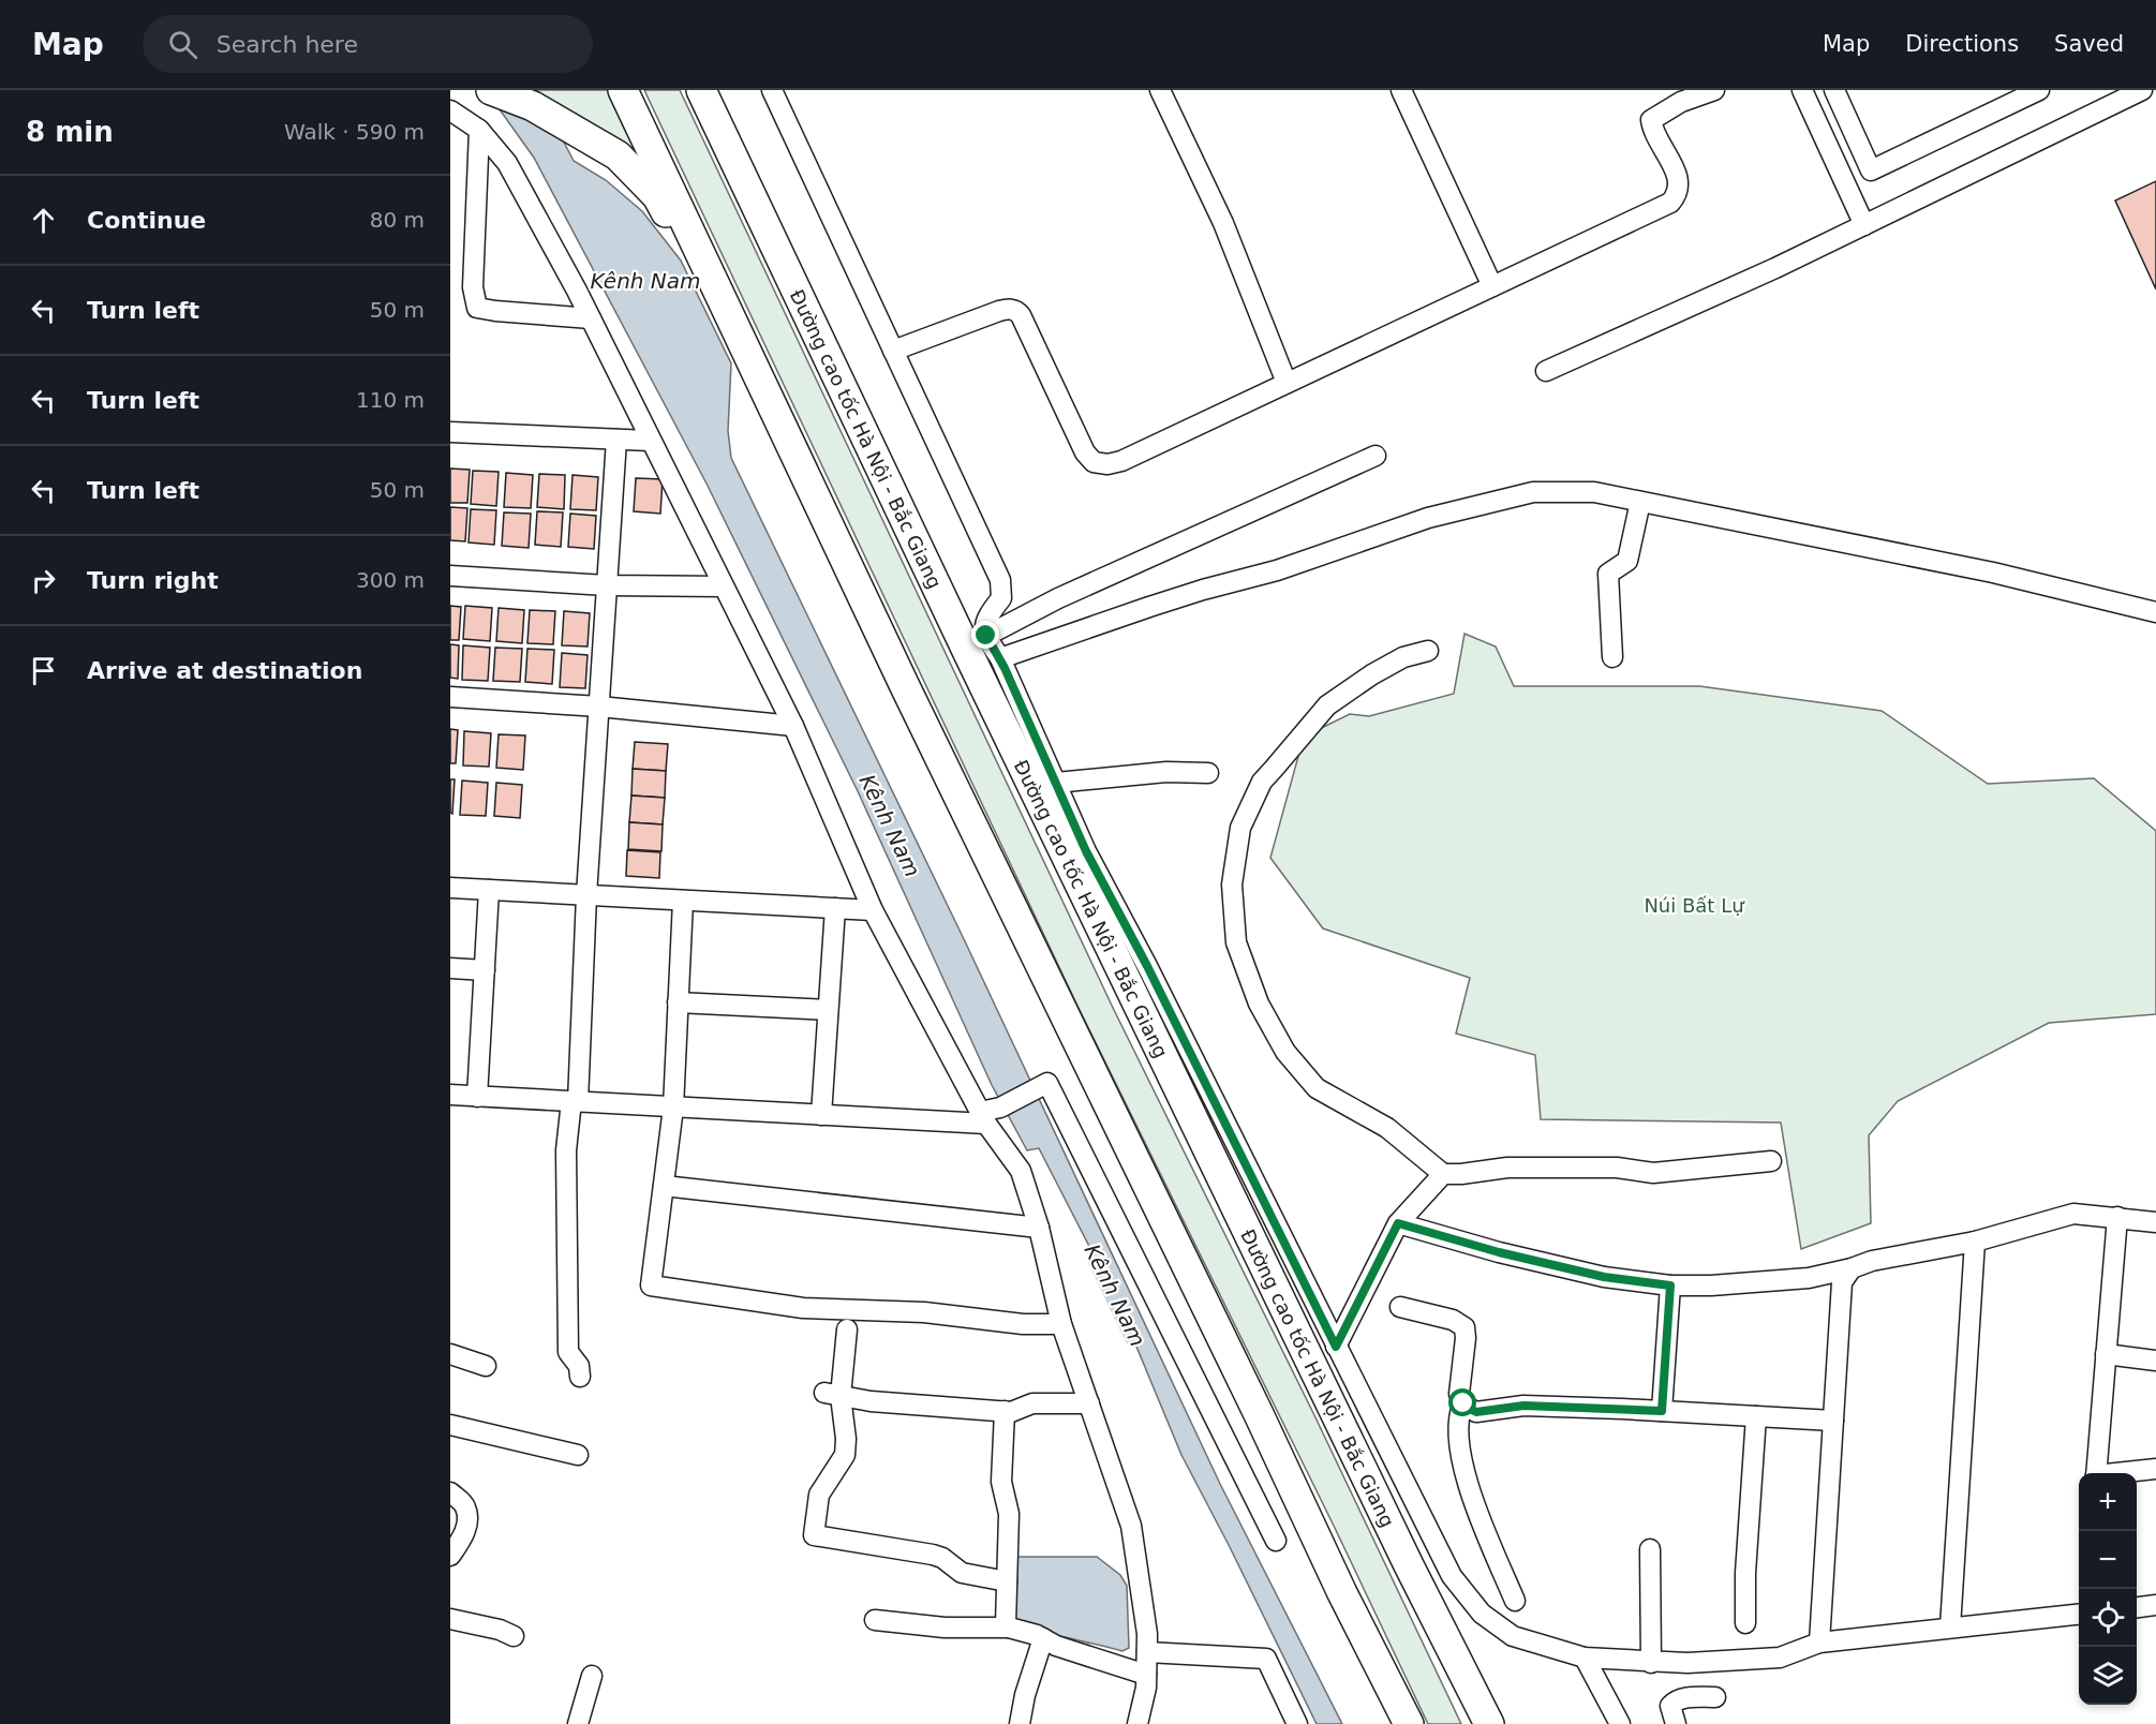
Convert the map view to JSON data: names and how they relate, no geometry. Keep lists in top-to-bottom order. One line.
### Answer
{"streets":{"highway":["Đường cao tốc Hà Nội - Bắc Giang"]},"water":["Kênh Nam"],"parks":["Núi Bất Lự"],"page":{"header":"Map","search":"Search here","nav":["Map","Directions","Saved"],"heading":["8 min","Walk · 590 m"],"list":[["Continue","80 m"],["Turn left","50 m"],["Turn left","110 m"],["Turn left","50 m"],["Turn right","300 m"],"Arrive at destination"],"map_buttons":["+","−"]}}
